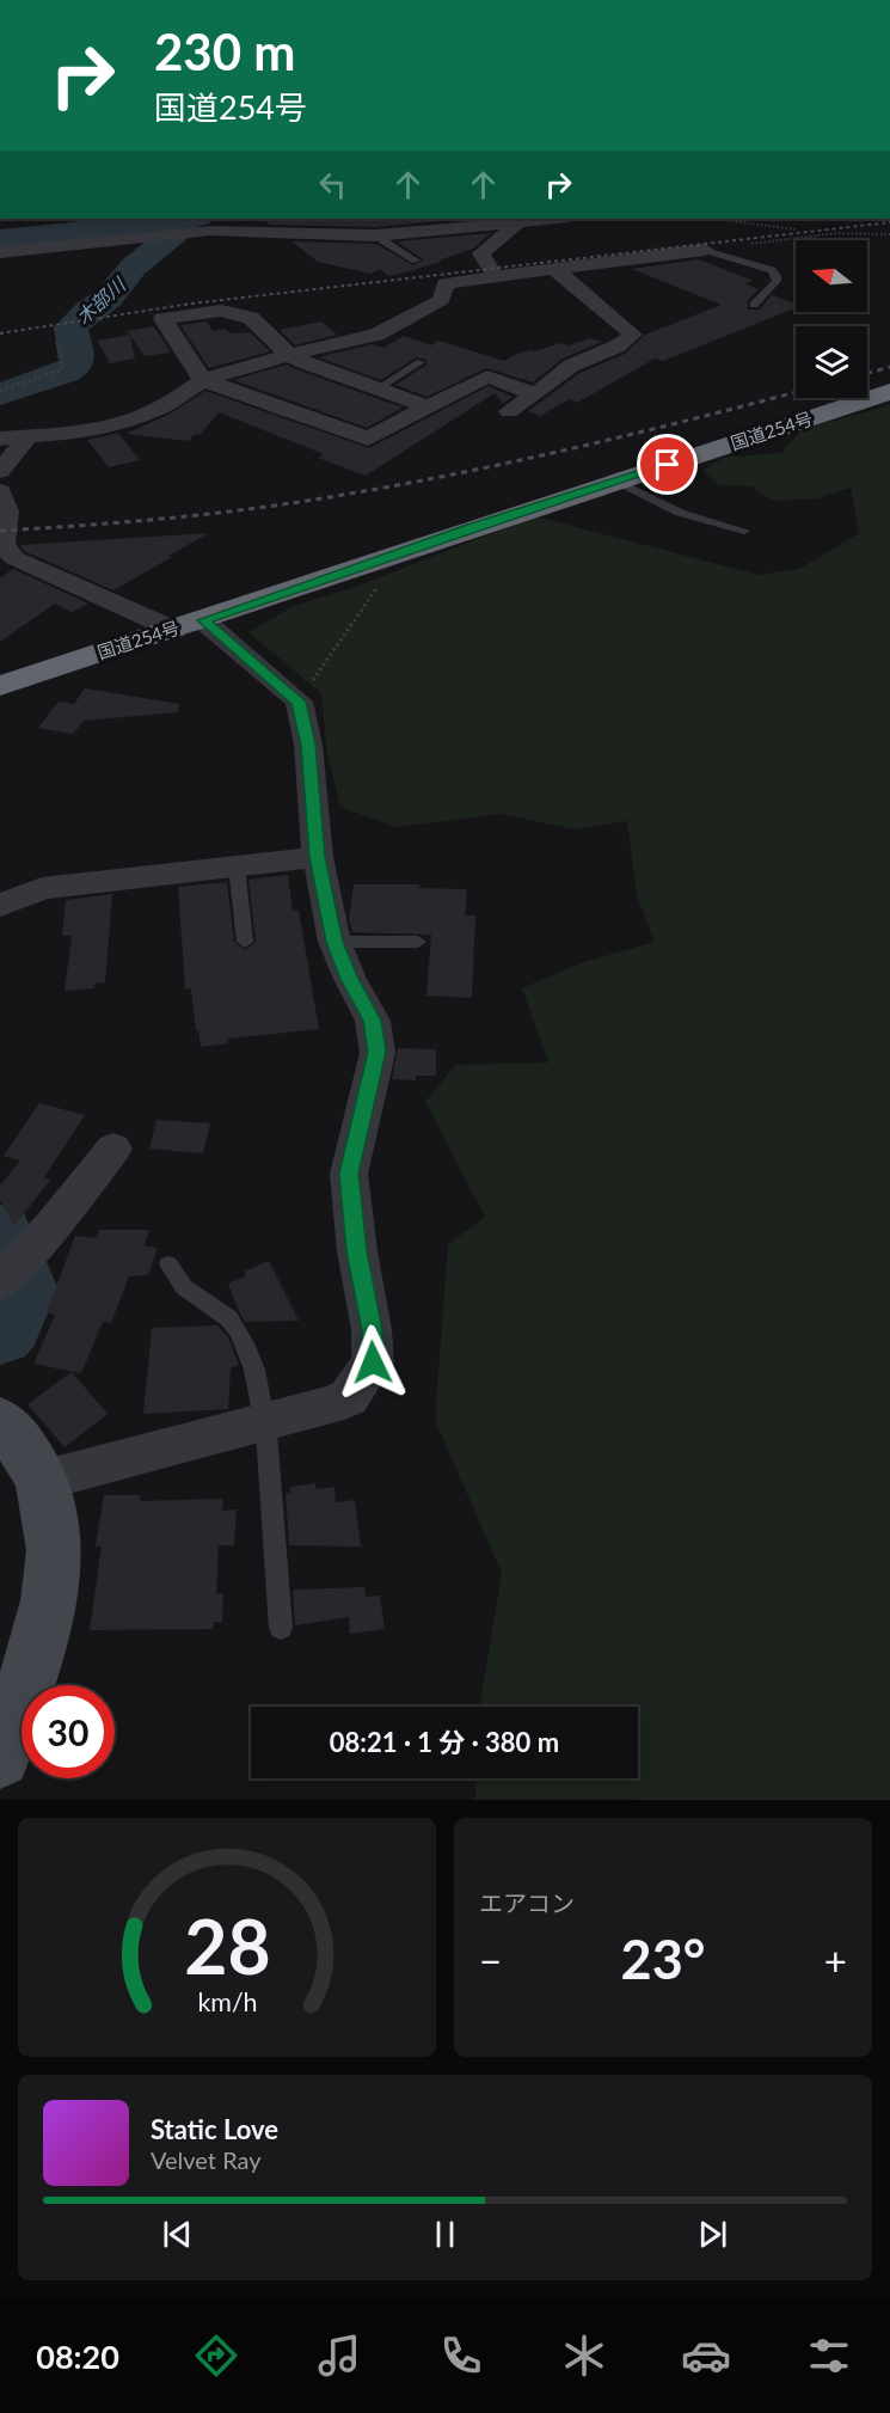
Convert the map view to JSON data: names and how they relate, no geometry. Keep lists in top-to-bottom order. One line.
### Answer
{"streets":{"highway":["国道254号"]},"water":["木部川"],"north":"left","page":{"turn":["230 m","国道254号"],"limit":"30","trip":"08:21 · 1 分 · 380 m","tile":"エアコン","heat":["−","23°","+"],"song":["Static Love","Velvet Ray"],"tabs":"08:20","gauge":["28","km/h"]}}
